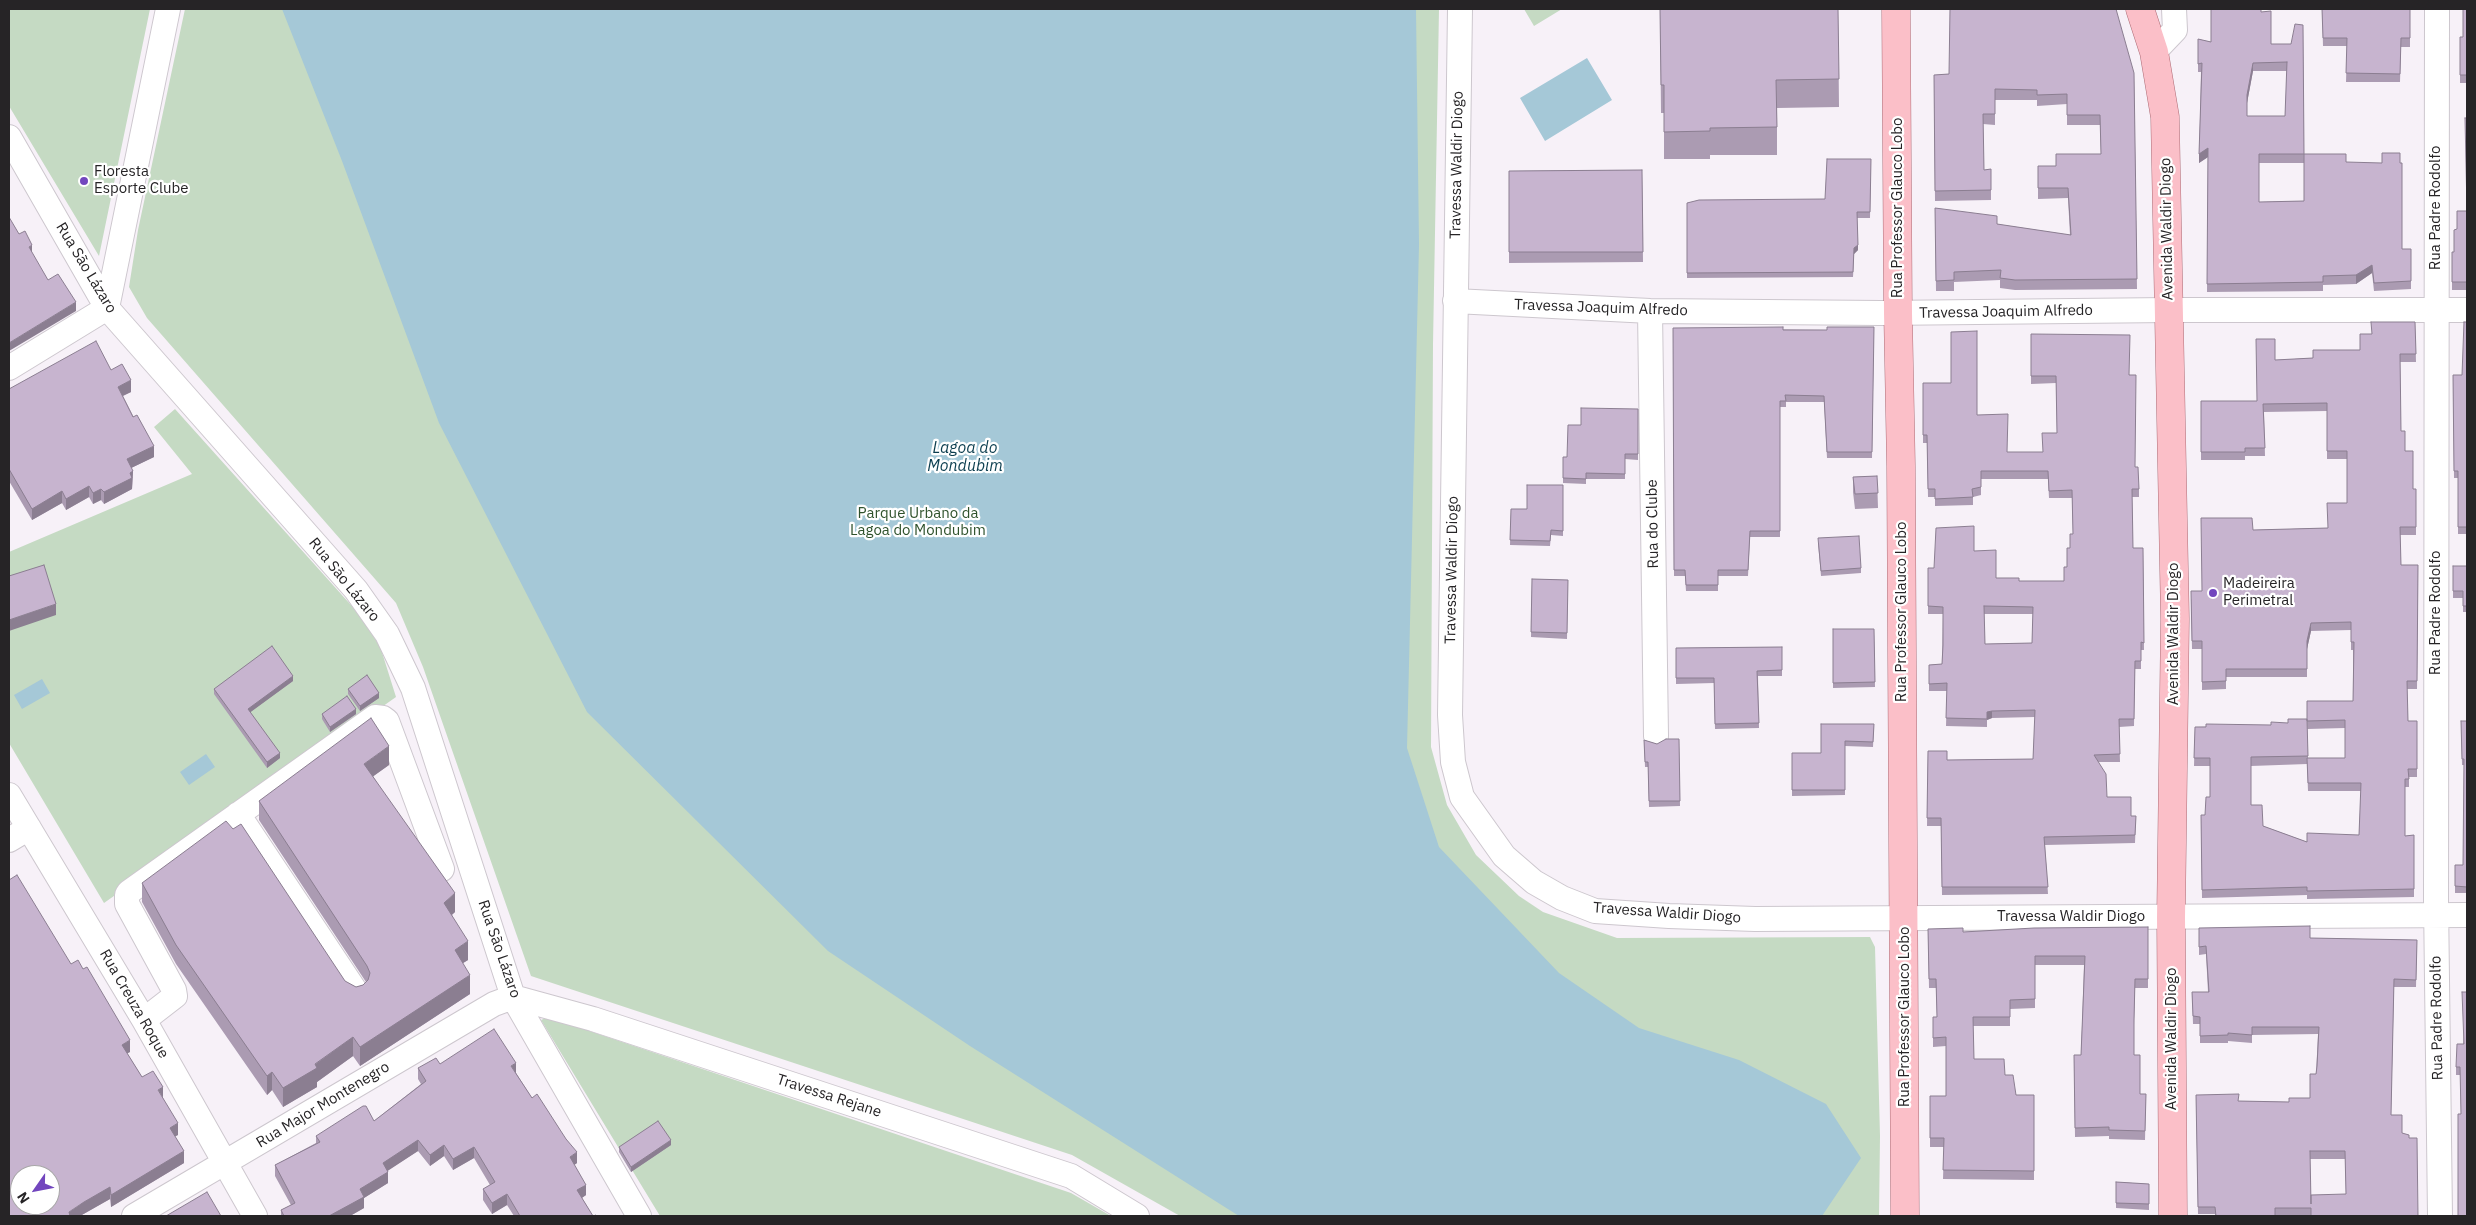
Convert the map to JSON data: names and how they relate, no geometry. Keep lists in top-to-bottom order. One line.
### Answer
{"streets":{"main road":["Rua Professor Glauco Lobo","Avenida Waldir Diogo"],"street":["Travessa Waldir Diogo","Rua Padre Rodolfo","Rua São Lázaro","Travessa Joaquim Alfredo","Rua do Clube","Rua Creuza Roque","Travessa Rejane","Rua Major Montenegro"]},"crossings":[["Travessa Waldir Diogo","Rua Professor Glauco Lobo"],["Travessa Waldir Diogo","Rua Padre Rodolfo"],["Travessa Waldir Diogo","Avenida Waldir Diogo"],["Travessa Waldir Diogo","Travessa Joaquim Alfredo"],["Rua Professor Glauco Lobo","Travessa Joaquim Alfredo"],["Rua Padre Rodolfo","Travessa Joaquim Alfredo"],["Avenida Waldir Diogo","Travessa Joaquim Alfredo"],["Rua São Lázaro","Travessa Rejane"],["Rua São Lázaro","Rua Major Montenegro"],["Travessa Joaquim Alfredo","Rua do Clube"],["Rua Creuza Roque","Rua Major Montenegro"],["Travessa Rejane","Rua Major Montenegro"]],"water":["Lagoa do Mondubim"],"parks":["Parque Urbano da Lagoa do Mondubim"],"places":["Floresta Esporte Clube","Madeireira Perimetral"],"north":"bottom left"}
